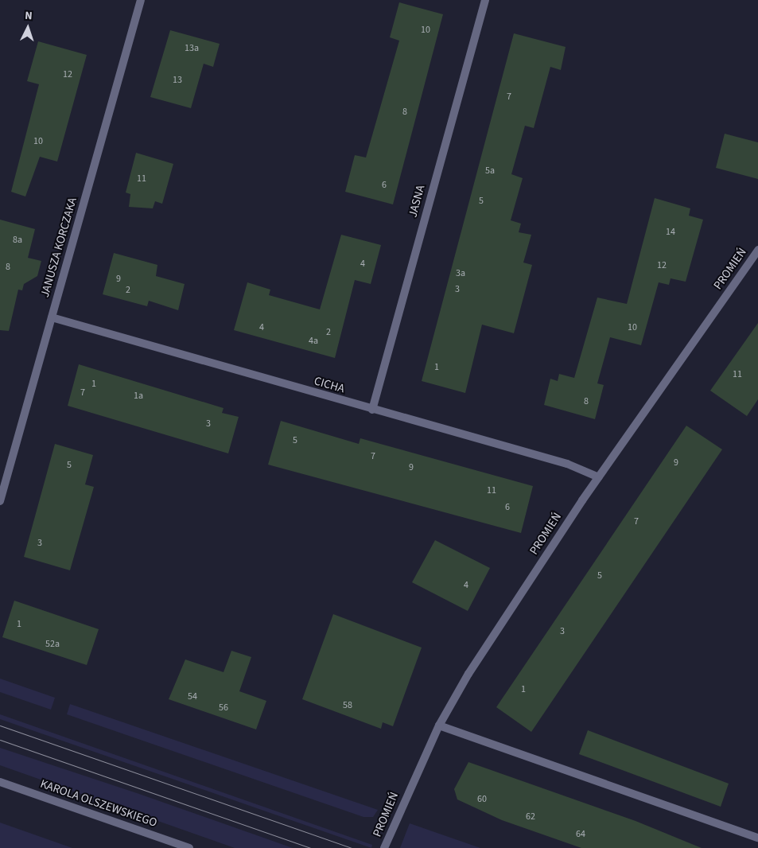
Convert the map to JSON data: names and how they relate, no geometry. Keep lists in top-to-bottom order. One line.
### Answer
{"streets":{"street":["JASNA","JANUSZA KORCZAKA","PROMIEŃ","CICHA","KAROLA OLSZEWSKIEGO"]},"crossings":[["JASNA","CICHA"],["JANUSZA KORCZAKA","CICHA"],["PROMIEŃ","CICHA"]],"house_numbers":["10","13a","12","13","7","8","10","5a","11","6","5","14","8a","4","12","8","3a","9","3","2","4","10","2","4a","1","11","1","7","1a","8","3","5","7","9","5","9","11","6","7","3","5","4","1","3","52a","1","54","58","56","60","62","64"],"north":"top"}
